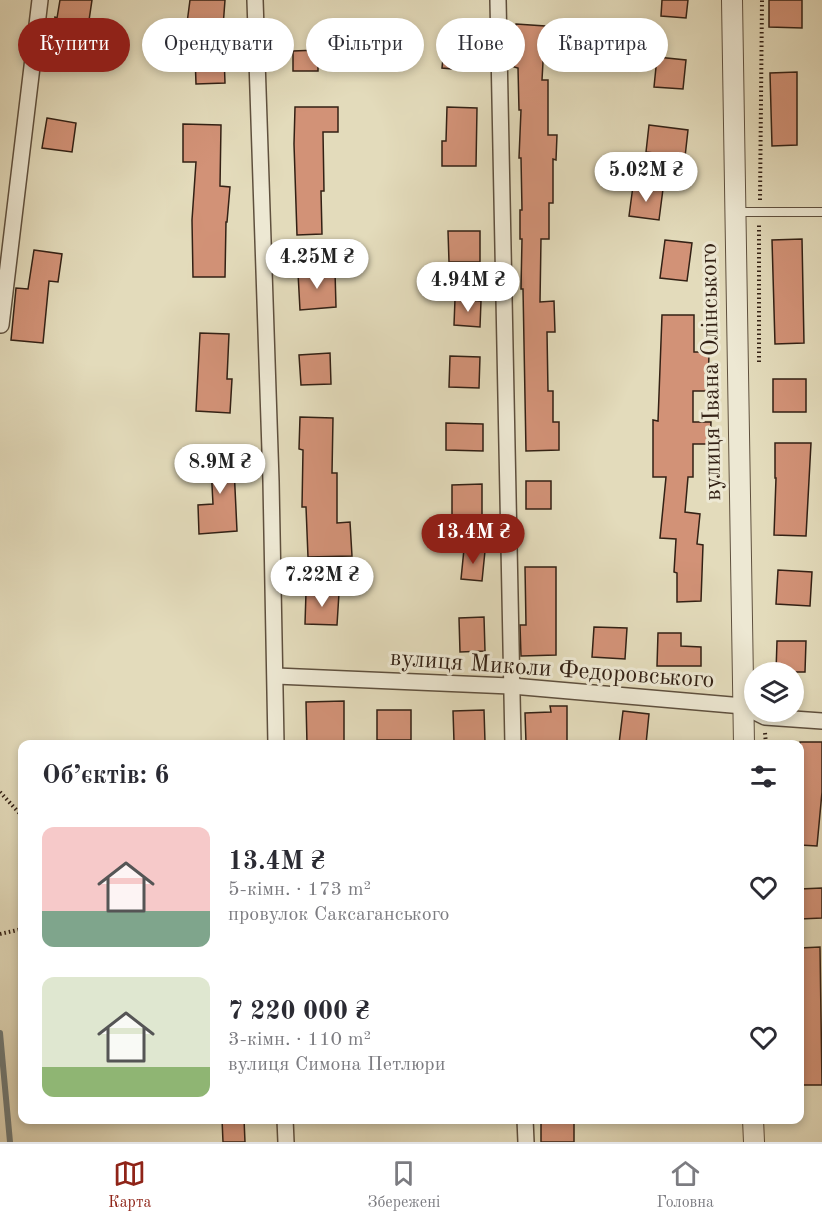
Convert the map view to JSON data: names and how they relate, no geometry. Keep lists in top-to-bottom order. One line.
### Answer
{"streets":{"street":["вулиця Івана Олінського","вулиця Миколи Федоровського"]},"crossings":[["вулиця Івана Олінського","вулиця Миколи Федоровського"]],"page":{"chip":["Купити","Орендувати","Фільтри","Нове","Квартира"],"price":["5.02M ₴","4.25M ₴","4.94M ₴","8.9M ₴","13.4M ₴","7.22M ₴"],"heading":"Об’єктів: 6","list":[{"name":"13.4M ₴","note":"5-кімн. · 173 m² · провулок Саксаганського"},{"name":"7 220 000 ₴","note":"3-кімн. · 110 m² · вулиця Симона Петлюри"}],"tabs":["Карта","Збережені","Головна"]}}
